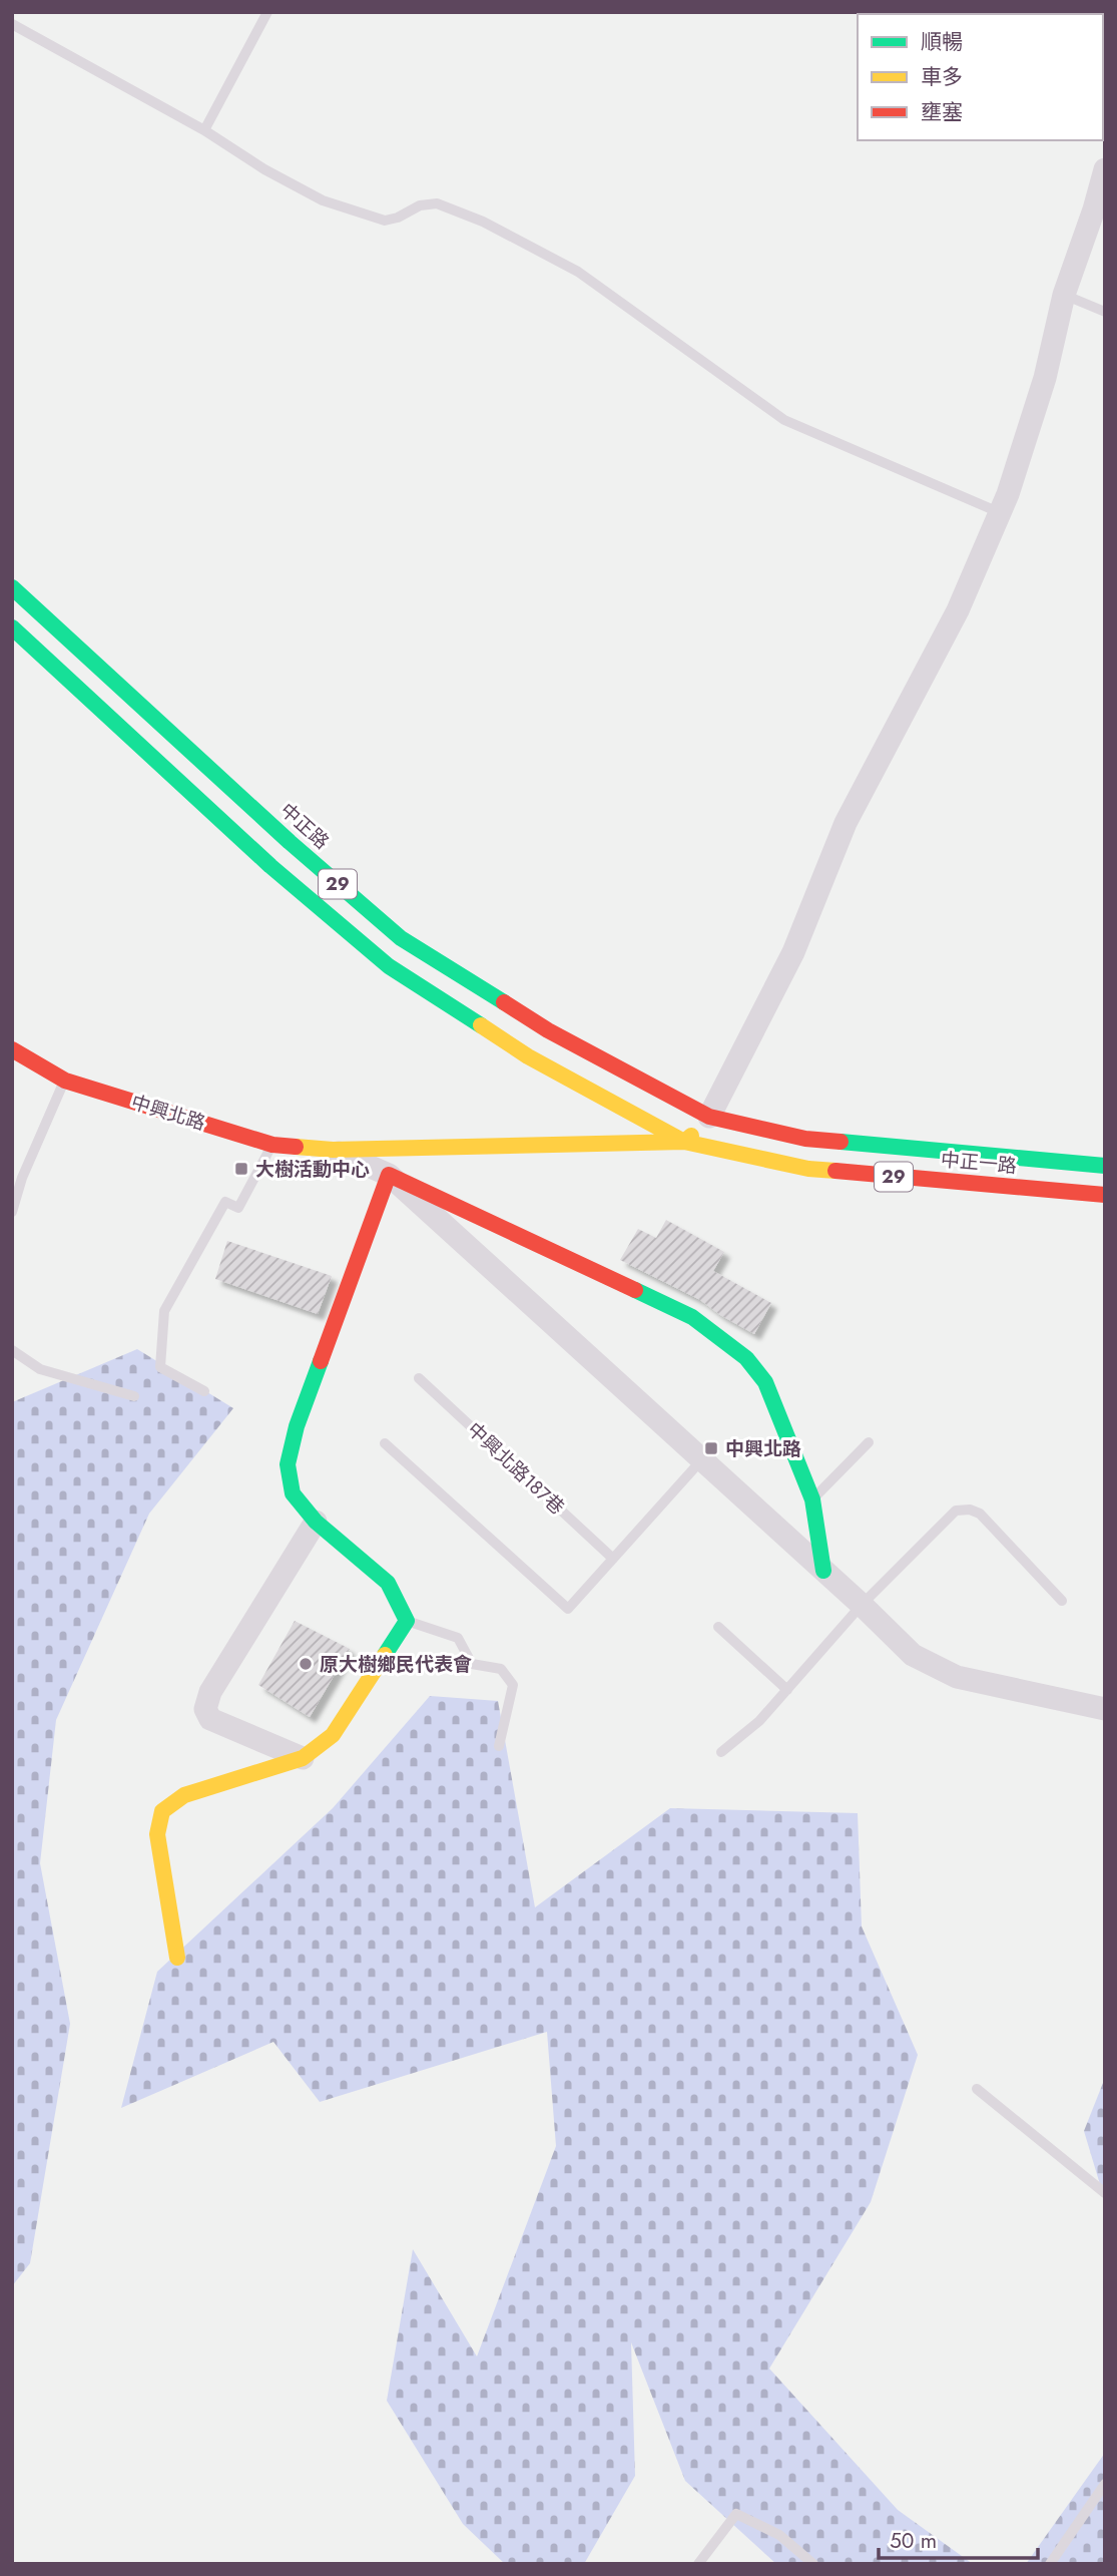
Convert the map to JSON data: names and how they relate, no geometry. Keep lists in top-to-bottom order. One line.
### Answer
{"streets":{"main road":["中正路","29","中興北路","中正一路"],"lane":["中興北路187巷"]},"crossings":[["中正路","中正一路"],["29","中興北路"],["29","中正一路"],["中興北路","中正一路"]],"places":{"transit":["大樹活動中心","中興北路"],"other":["原大樹鄉民代表會"]},"legend":["順暢","車多","壅塞"],"scale_bar":"50 m"}
